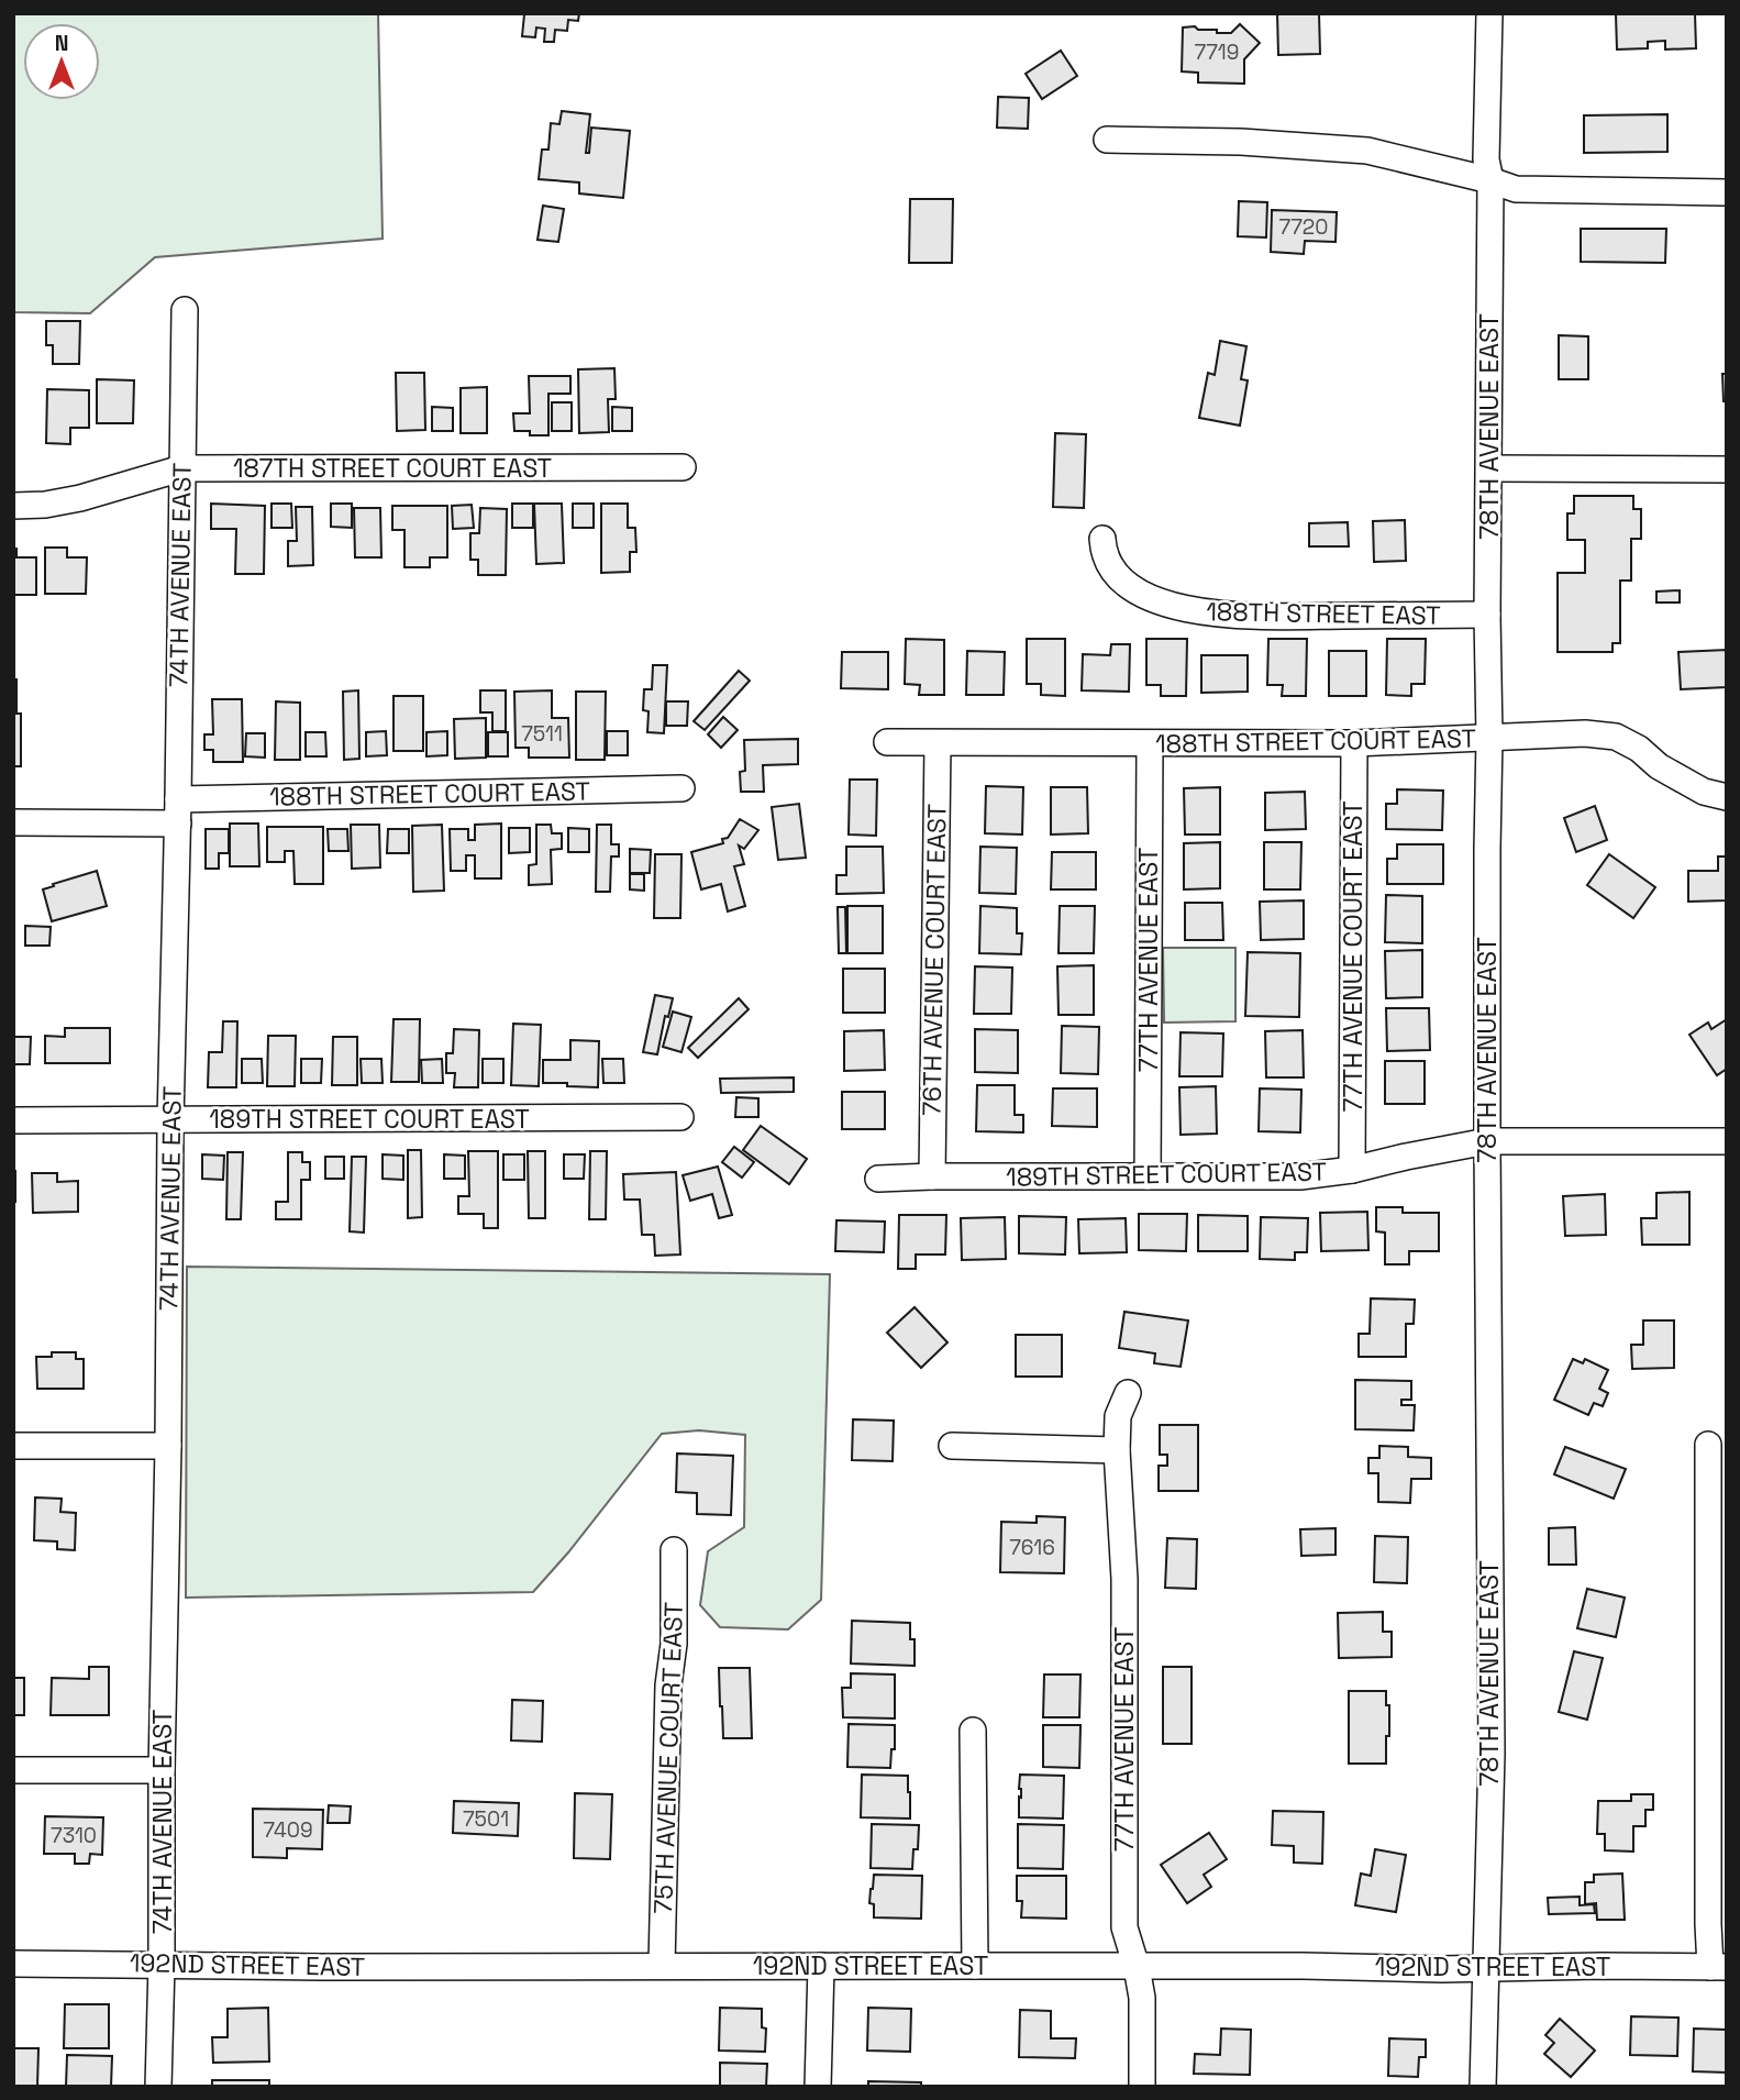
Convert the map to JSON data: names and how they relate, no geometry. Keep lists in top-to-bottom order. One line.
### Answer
{"streets":{"street":["78TH AVENUE EAST","187TH STREET COURT EAST","74TH AVENUE EAST","188TH STREET EAST","188TH STREET COURT EAST","77TH AVENUE COURT EAST","76TH AVENUE COURT EAST","77TH AVENUE EAST","189TH STREET COURT EAST","75TH AVENUE COURT EAST","192ND STREET EAST"]},"crossings":[["78TH AVENUE EAST","188TH STREET EAST"],["78TH AVENUE EAST","188TH STREET COURT EAST"],["78TH AVENUE EAST","189TH STREET COURT EAST"],["78TH AVENUE EAST","192ND STREET EAST"],["187TH STREET COURT EAST","74TH AVENUE EAST"],["74TH AVENUE EAST","188TH STREET COURT EAST"],["74TH AVENUE EAST","189TH STREET COURT EAST"],["74TH AVENUE EAST","192ND STREET EAST"],["188TH STREET COURT EAST","77TH AVENUE COURT EAST"],["188TH STREET COURT EAST","76TH AVENUE COURT EAST"],["188TH STREET COURT EAST","77TH AVENUE EAST"],["77TH AVENUE COURT EAST","189TH STREET COURT EAST"],["76TH AVENUE COURT EAST","189TH STREET COURT EAST"],["77TH AVENUE EAST","189TH STREET COURT EAST"],["77TH AVENUE EAST","192ND STREET EAST"],["75TH AVENUE COURT EAST","192ND STREET EAST"]],"house_numbers":["7719","7720","7511","7616","7501","7409","7310"],"north":"top"}
